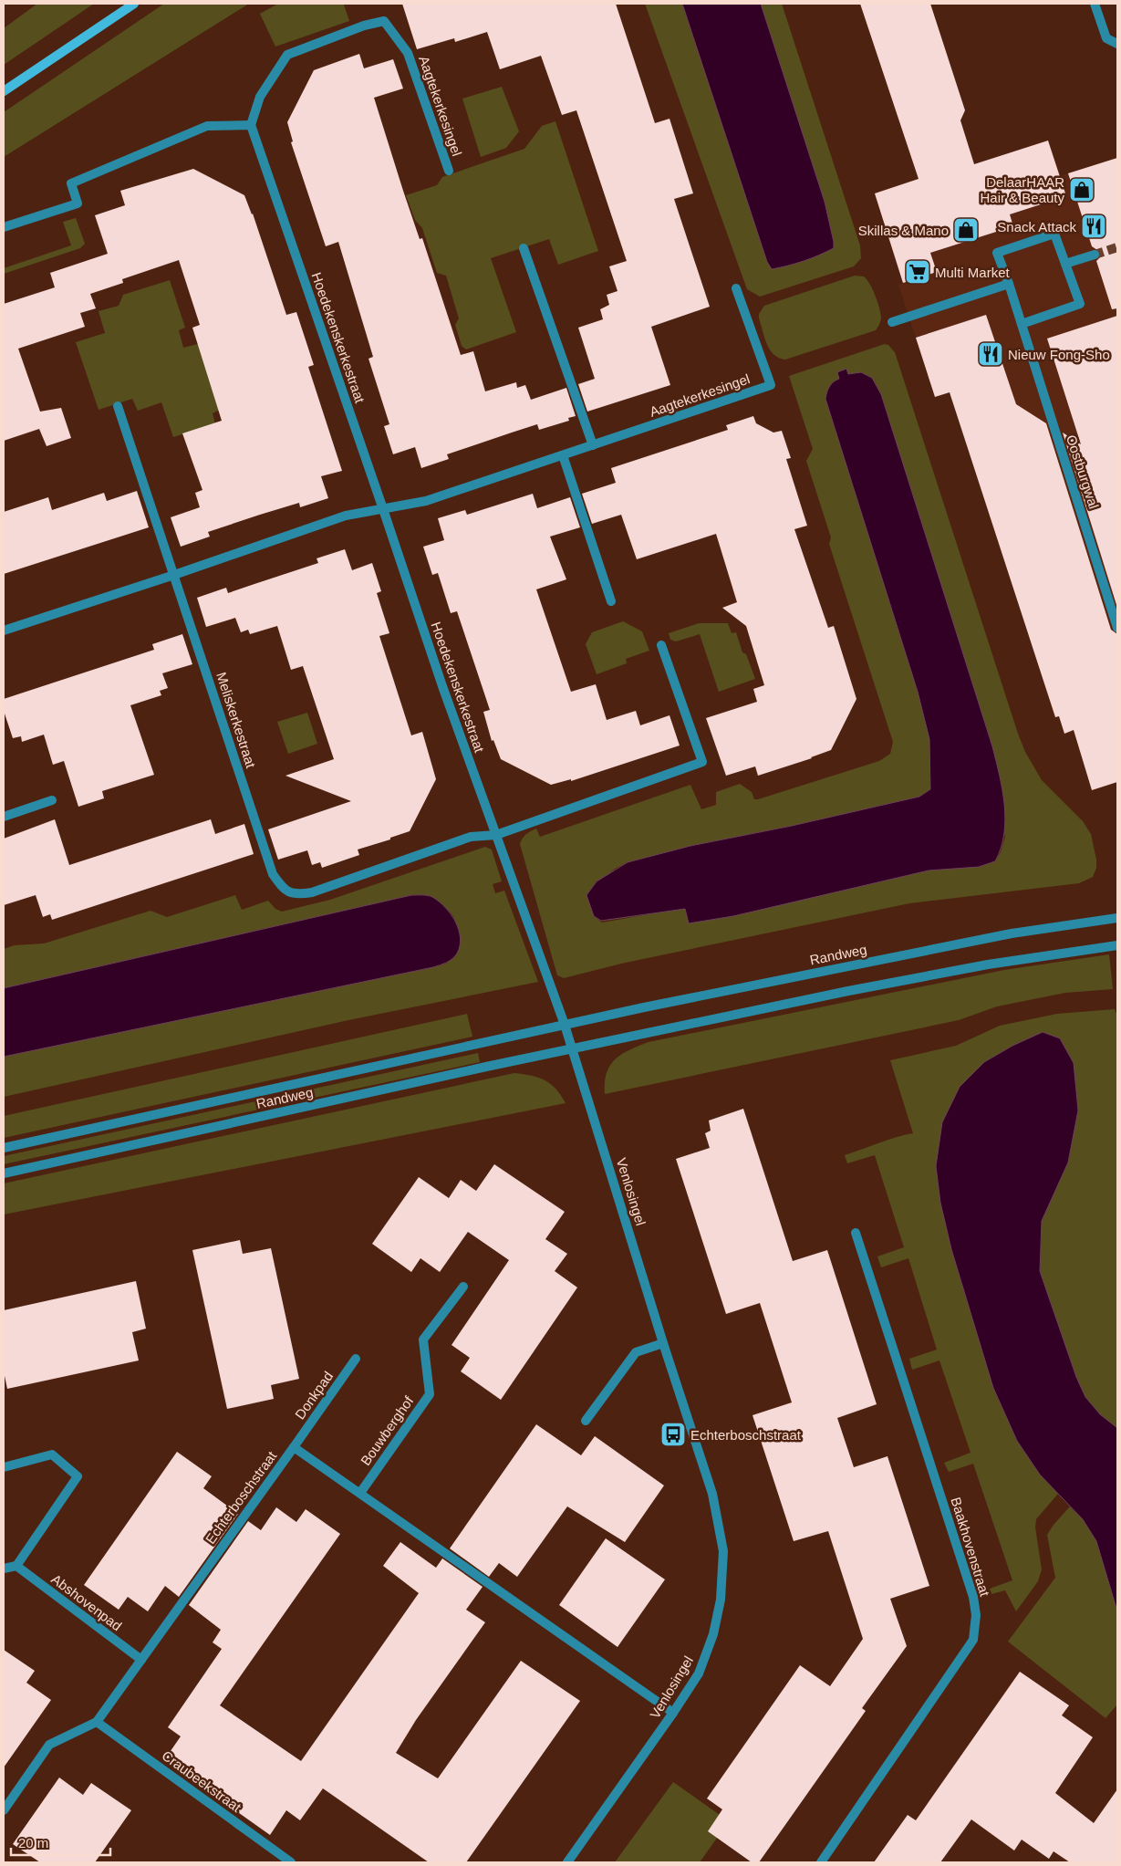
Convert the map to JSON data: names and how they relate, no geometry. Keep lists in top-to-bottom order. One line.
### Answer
{"streets":{"street":["Aagtekerkesingel","Hoedekenskerkestraat","Oostburgwal","Meliskerkestraat","Randweg","Venlosingel","Donkpad","Bouwberghof","Echterboschstraat","Baakhovenstraat","Abshovenpad","Craubeekstraat"]},"crossings":[["Aagtekerkesingel","Hoedekenskerkestraat"],["Hoedekenskerkestraat","Meliskerkestraat"],["Hoedekenskerkestraat","Randweg"],["Randweg","Venlosingel"],["Venlosingel","Echterboschstraat"],["Donkpad","Echterboschstraat"],["Bouwberghof","Echterboschstraat"],["Echterboschstraat","Abshovenpad"],["Echterboschstraat","Craubeekstraat"]],"places":{"shop":["DelaarHAAR Hair & Beauty","Skillas & Mano"],"restaurant":["Snack Attack","Nieuw Fong-Sho"],"supermarket":["Multi Market"],"bus stop":["Echterboschstraat"]},"scale_bar":"20 m"}
